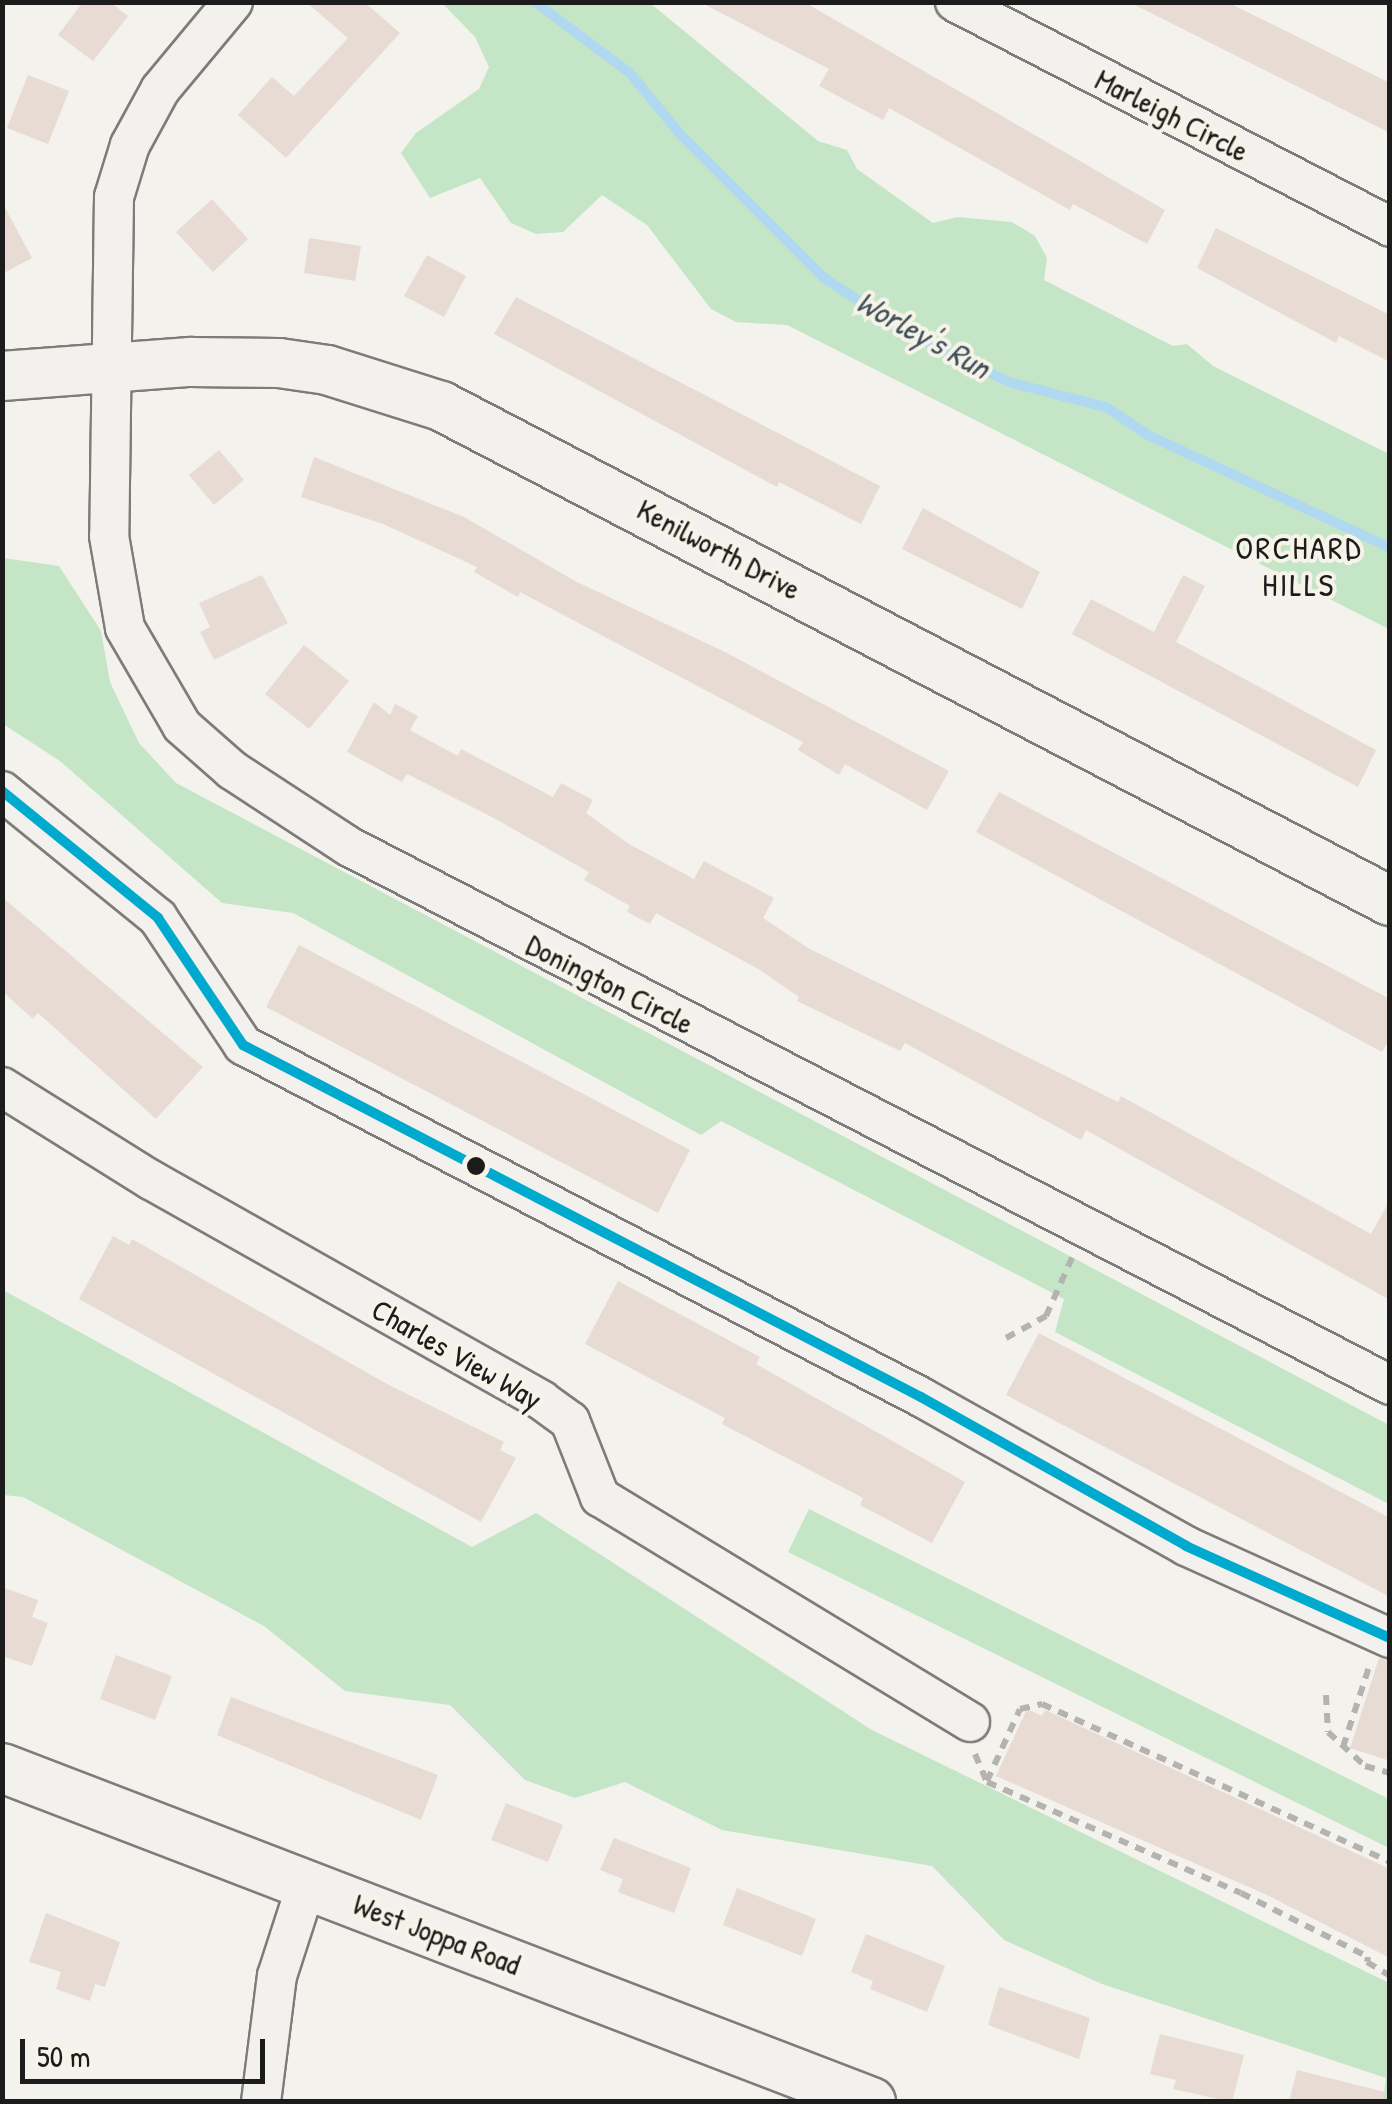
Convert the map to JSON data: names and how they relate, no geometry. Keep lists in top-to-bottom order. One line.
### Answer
{"streets":{"street":["Marleigh Circle","Kenilworth Drive","Donington Circle","Charles View Way","West Joppa Road"]},"crossings":[["Kenilworth Drive","Donington Circle"]],"districts":["ORCHARD HILLS"],"water":["Worley's Run"],"scale_bar":"50 m"}
